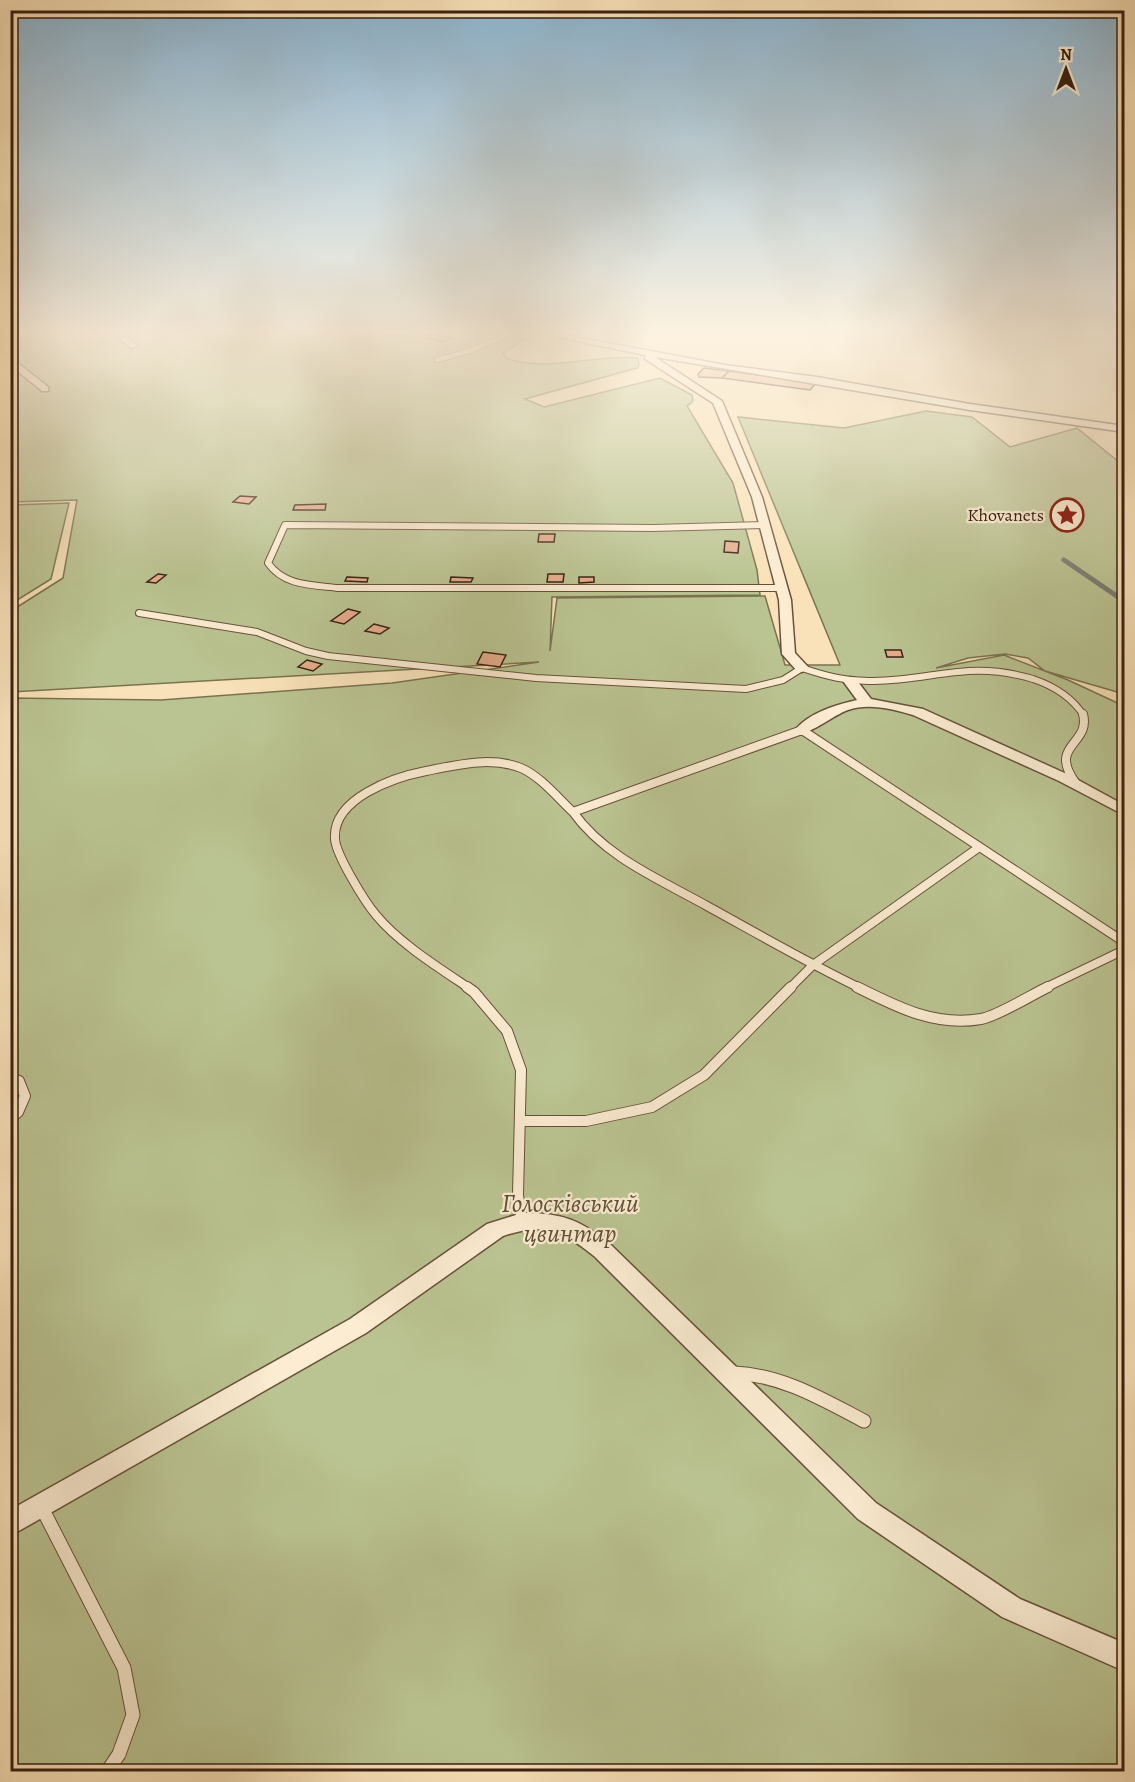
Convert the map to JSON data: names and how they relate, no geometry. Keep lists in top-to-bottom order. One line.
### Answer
{"parks":["Голосківський цвинтар"],"places":{"place":["Khovanets"]},"north":"top"}
